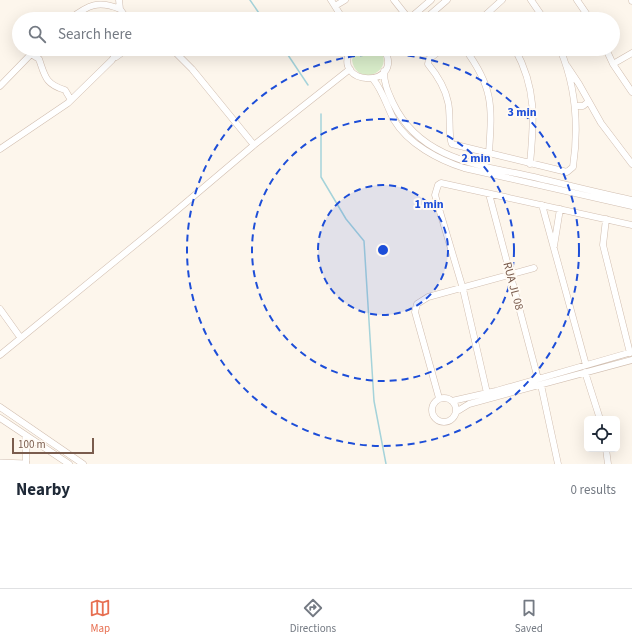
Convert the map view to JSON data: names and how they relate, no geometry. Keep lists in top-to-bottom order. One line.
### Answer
{"streets":{"street":["RUA JL 08"]},"scale_bar":"100 m","page":{"search":"Search here","scale":"100 m","heading":["Nearby","0 results"],"nav":["Map","Directions","Saved"]},"rings":["3 min","2 min","1 min"]}
